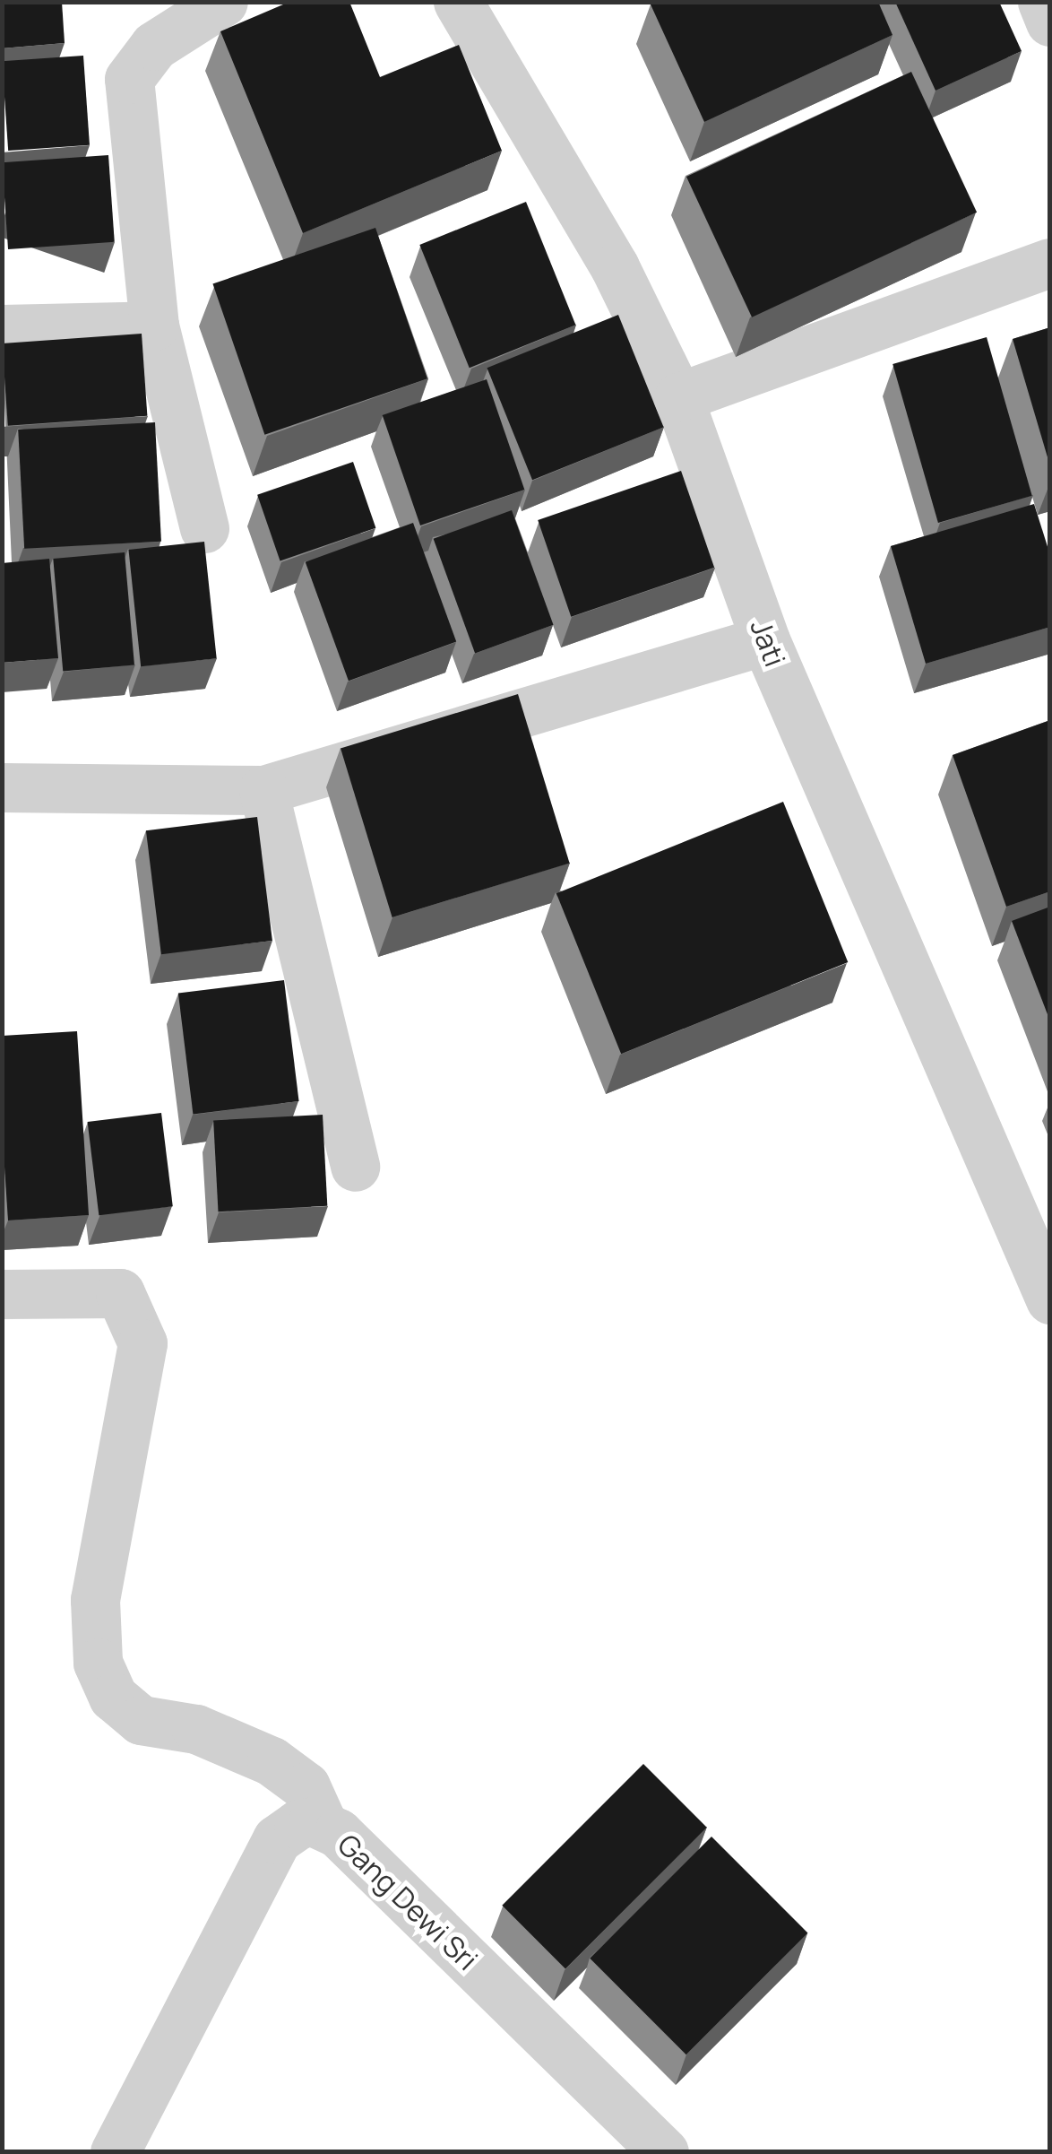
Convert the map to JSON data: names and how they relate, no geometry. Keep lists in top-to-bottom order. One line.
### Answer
{"streets":{"street":["Jati","Gang Dewi Sri"]}}
